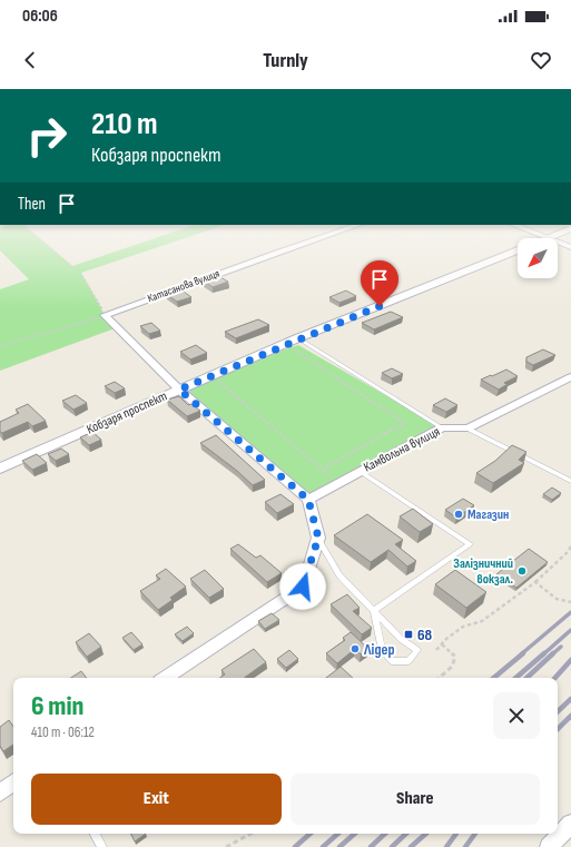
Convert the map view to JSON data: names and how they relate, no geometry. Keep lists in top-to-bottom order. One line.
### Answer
{"streets":{"main road":["Кобзаря проспект"],"street":["Катасанова вулиця","Камвольна вулиця"]},"places":{"other":["Магазин","Залізничний вокзал.","Лідер"],"transit":["68"]},"north":"bottom left","page":{"status":"06:06","header":"Turnly","turn":["210 m","Кобзаря проспект"],"then":"Then","heading":["6 min","410 m · 06:12"],"buttons":["Exit","Share"]}}
